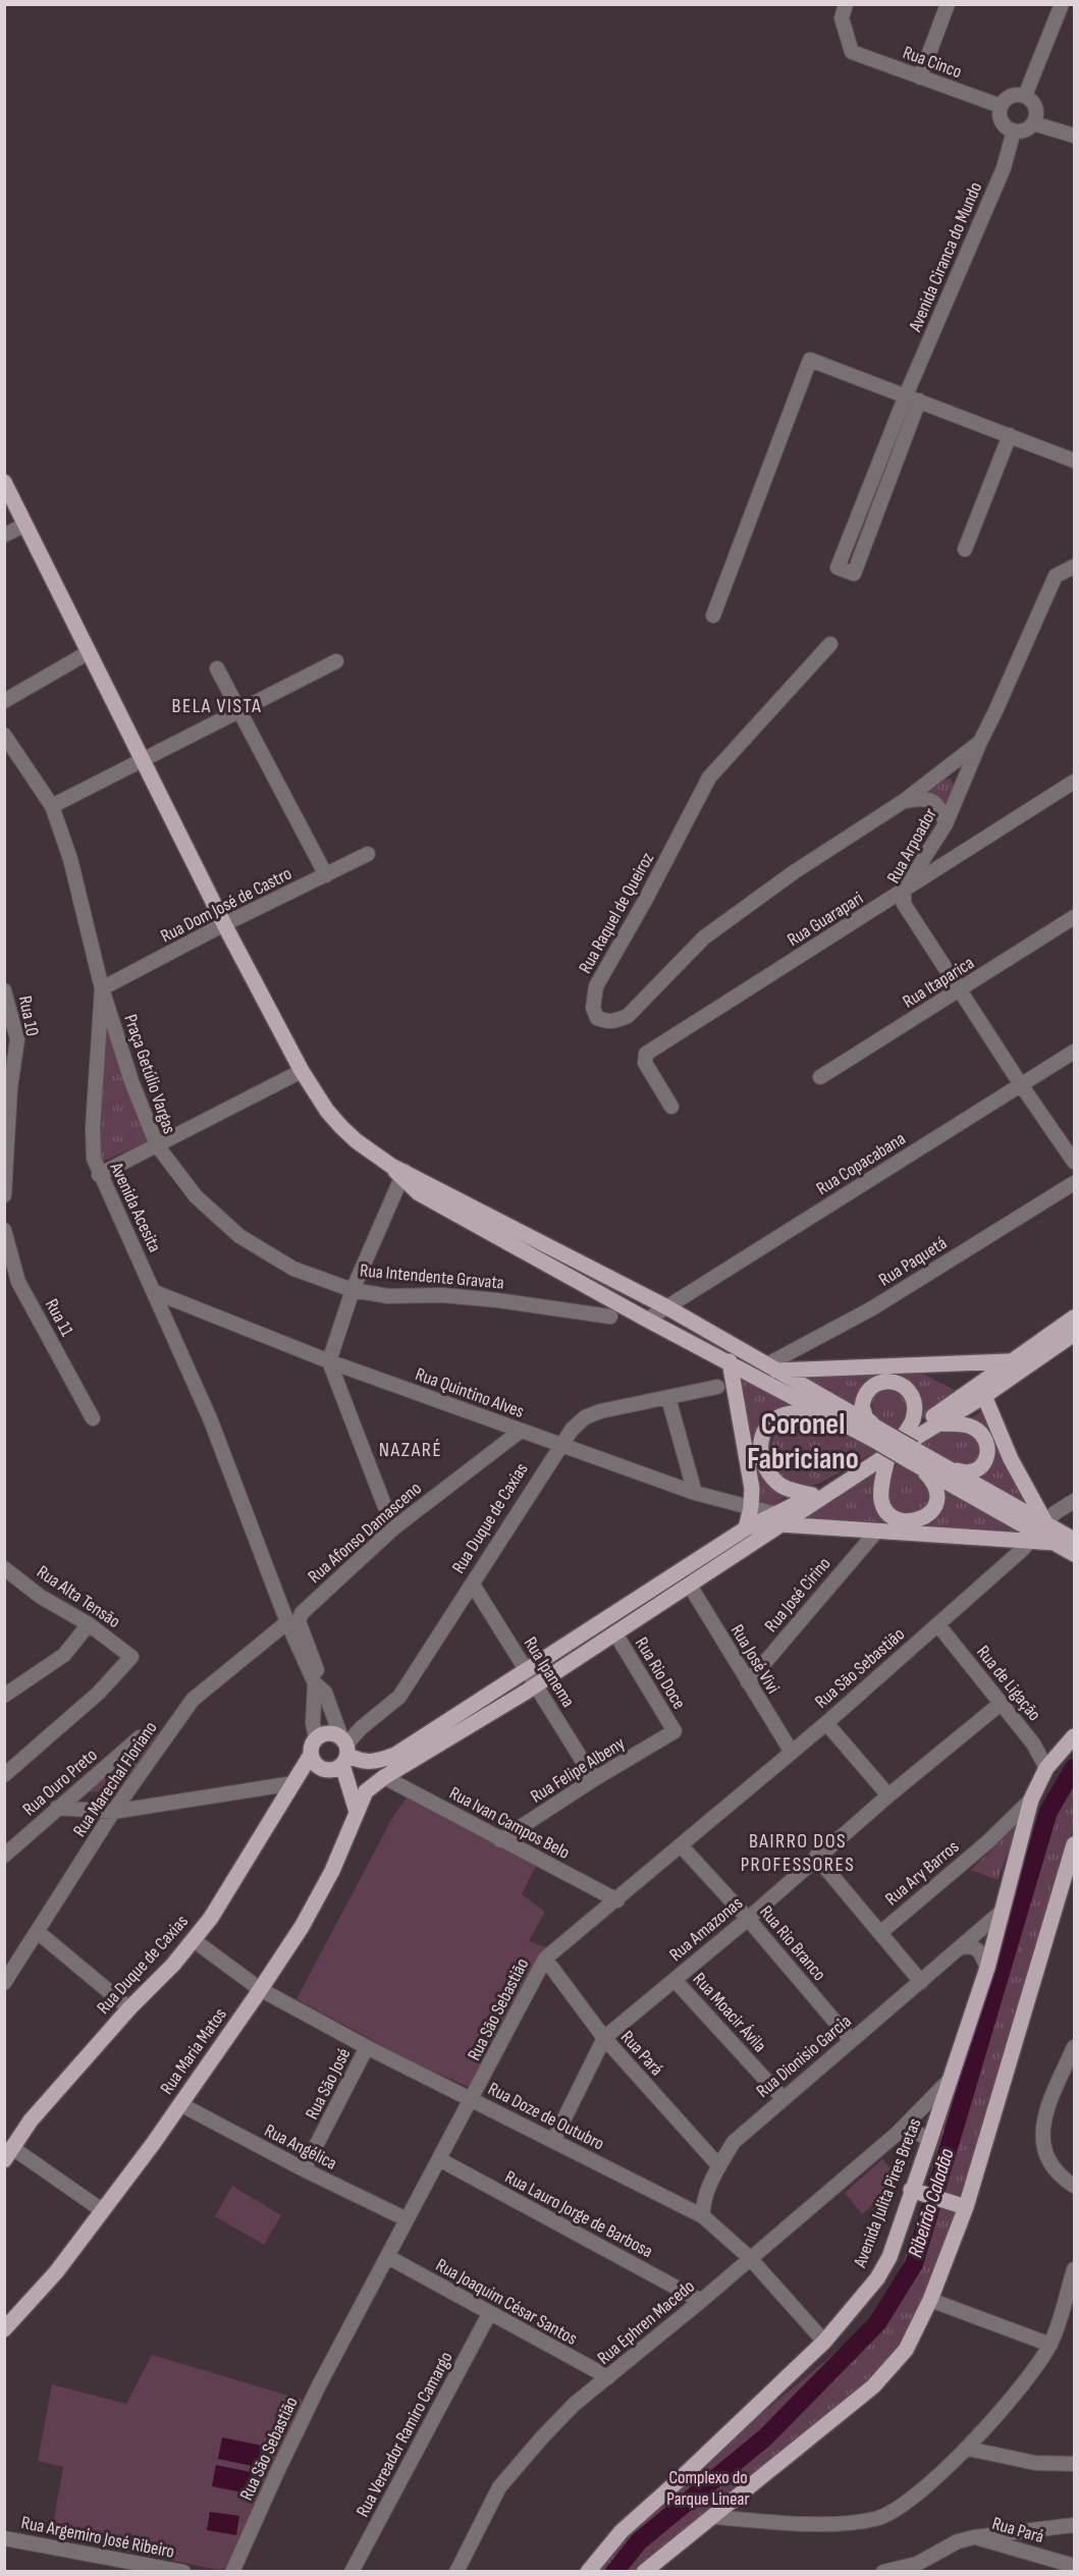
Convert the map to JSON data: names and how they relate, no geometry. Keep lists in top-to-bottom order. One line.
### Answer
{"streets":{"main road":["Rua Duque de Caxias","Rua Maria Matos","Avenida Julita Pires Bretas"],"street":["Rua Cinco","Avenida Ciranca do Mundo","Rua Arpoador","Rua Dom José de Castro","Rua Raquel de Queiroz","Rua Guarapari","Rua Itaparica","Rua 10","Praça Getúlio Vargas","Rua Copacabana","Avenida Acesita","Rua Paquetá","Rua Intendente Gravata","Rua 11","Rua Quintino Alves","Rua Afonso Damasceno","Rua José Cirino","Rua Alta Tensão","Rua José Vivi","Rua São Sebastião","Rua Ipanema","Rua Rio Doce","Rua de Ligação","Rua Felipe Albeny","Rua Marechal Floriano","Rua Ouro Preto","Rua Ivan Campos Belo","Rua Ary Barros","Rua Amazonas","Rua Rio Branco","Rua Moacir Ávila","Rua Pará","Rua Dionisio Garcia","Rua São José","Rua Doze de Outubro","Rua Angélica","Rua Lauro Jorge de Barbosa","Rua Joaquim César Santos","Rua Ephren Macedo","Rua Vereador Ramiro Camargo","Rua Argemiro José Ribeiro"]},"crossings":[["Rua Cinco","Avenida Ciranca do Mundo"],["Rua Arpoador","Rua Raquel de Queiroz"],["Rua Arpoador","Rua Guarapari"],["Rua Arpoador","Rua Itaparica"],["Rua Arpoador","Rua Copacabana"],["Rua Dom José de Castro","Praça Getúlio Vargas"],["Rua Dom José de Castro","Avenida Acesita"],["Praça Getúlio Vargas","Avenida Acesita"],["Praça Getúlio Vargas","Rua Intendente Gravata"],["Avenida Acesita","Rua Quintino Alves"],["Avenida Acesita","Rua Duque de Caxias"],["Avenida Acesita","Rua Afonso Damasceno"],["Avenida Acesita","Rua Marechal Floriano"],["Rua Quintino Alves","Rua Duque de Caxias"],["Rua Quintino Alves","Rua Afonso Damasceno"],["Rua Quintino Alves","Rua Maria Matos"],["Rua Duque de Caxias","Rua Ipanema"],["Rua Duque de Caxias","Rua Doze de Outubro"],["Rua José Cirino","Rua José Vivi"],["Rua José Vivi","Rua São Sebastião"],["Rua José Vivi","Rua Maria Matos"],["Rua São Sebastião","Rua de Ligação"],["Rua São Sebastião","Rua Ivan Campos Belo"],["Rua São Sebastião","Rua Rio Branco"],["Rua São Sebastião","Rua Pará"],["Rua São Sebastião","Rua Doze de Outubro"],["Rua São Sebastião","Rua Angélica"],["Rua São Sebastião","Rua Lauro Jorge de Barbosa"],["Rua São Sebastião","Rua Joaquim César Santos"],["Rua Ipanema","Rua Felipe Albeny"],["Rua Ipanema","Rua Maria Matos"],["Rua Rio Doce","Rua Felipe Albeny"],["Rua Rio Doce","Rua Maria Matos"],["Rua de Ligação","Rua Amazonas"],["Rua de Ligação","Avenida Julita Pires Bretas"],["Rua Felipe Albeny","Rua Ivan Campos Belo"],["Rua Ivan Campos Belo","Rua Maria Matos"],["Rua Ary Barros","Avenida Julita Pires Bretas"],["Rua Amazonas","Rua Rio Branco"],["Rua Amazonas","Rua Moacir Ávila"],["Rua Amazonas","Rua Pará"],["Rua Amazonas","Rua Doze de Outubro"],["Rua Rio Branco","Rua Dionisio Garcia"],["Rua Moacir Ávila","Rua Dionisio Garcia"],["Rua Maria Matos","Rua Doze de Outubro"],["Rua Maria Matos","Rua Angélica"],["Rua Pará","Rua Dionisio Garcia"],["Rua Dionisio Garcia","Rua Doze de Outubro"],["Rua Dionisio Garcia","Avenida Julita Pires Bretas"],["Rua São José","Rua Doze de Outubro"],["Rua São José","Rua Angélica"],["Rua Doze de Outubro","Avenida Julita Pires Bretas"],["Rua Doze de Outubro","Rua Ephren Macedo"],["Avenida Julita Pires Bretas","Rua Ephren Macedo"],["Rua Lauro Jorge de Barbosa","Rua Ephren Macedo"],["Rua Joaquim César Santos","Rua Ephren Macedo"],["Rua Joaquim César Santos","Rua Vereador Ramiro Camargo"]],"districts":["BELA VISTA","Coronel Fabriciano","NAZARÉ","BAIRRO DOS PROFESSORES"],"water":["Ribeirão Caladão"],"parks":["Complexo do Parque Linear"]}
